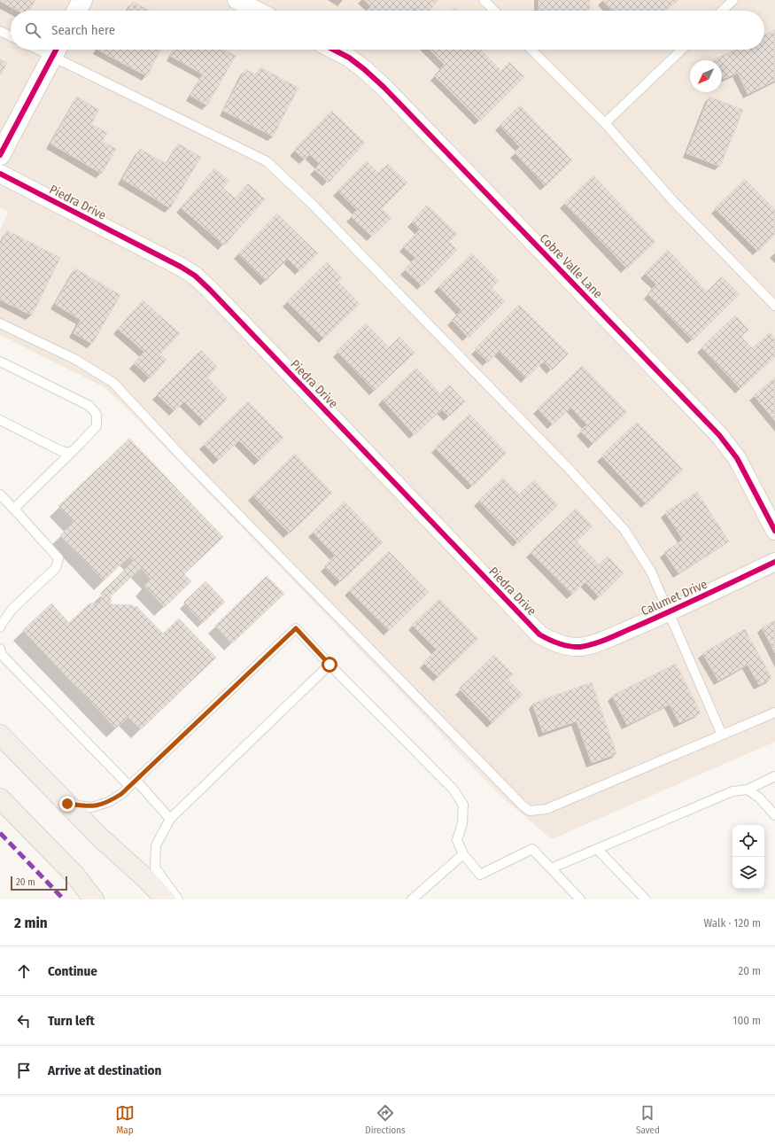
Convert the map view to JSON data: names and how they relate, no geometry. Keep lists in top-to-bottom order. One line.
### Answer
{"streets":{"street":["Piedra Drive","Cobre Valle Lane","Calumet Drive"]},"crossings":[["Piedra Drive","Calumet Drive"]],"scale_bar":"20 m","north":"bottom left","page":{"search":"Search here","scale":"20 m","heading":["2 min","Walk · 120 m"],"list":[["Continue","20 m"],["Turn left","100 m"],"Arrive at destination"],"nav":["Map","Directions","Saved"]}}
